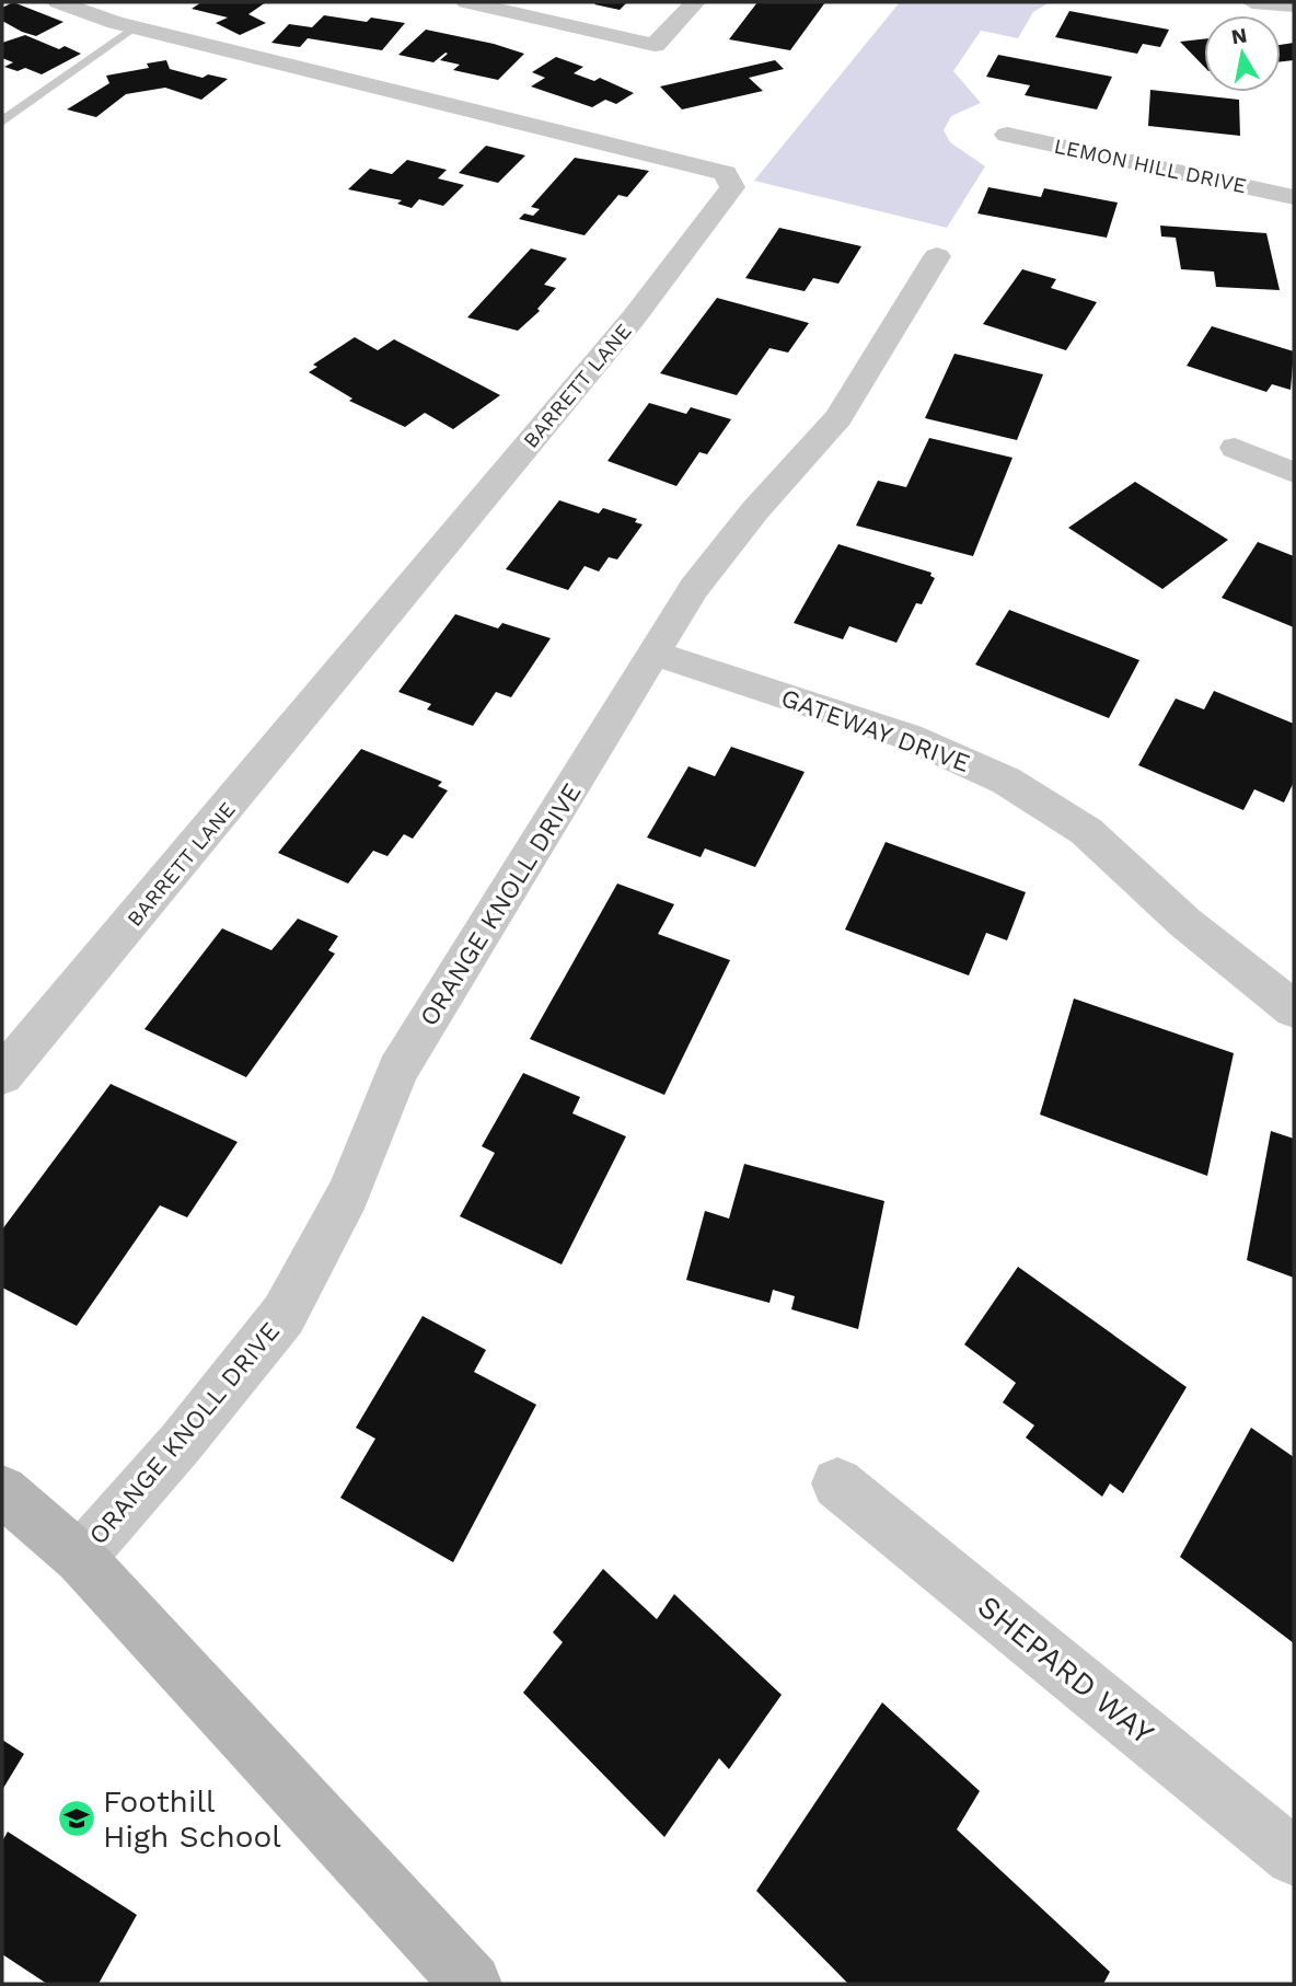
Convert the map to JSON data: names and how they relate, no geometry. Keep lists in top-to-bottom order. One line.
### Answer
{"streets":{"street":["LEMON HILL DRIVE","BARRETT LANE","GATEWAY DRIVE","ORANGE KNOLL DRIVE","SHEPARD WAY"]},"crossings":[["GATEWAY DRIVE","ORANGE KNOLL DRIVE"]],"places":{"school or university":["Foothill High School"]},"north":"top"}
